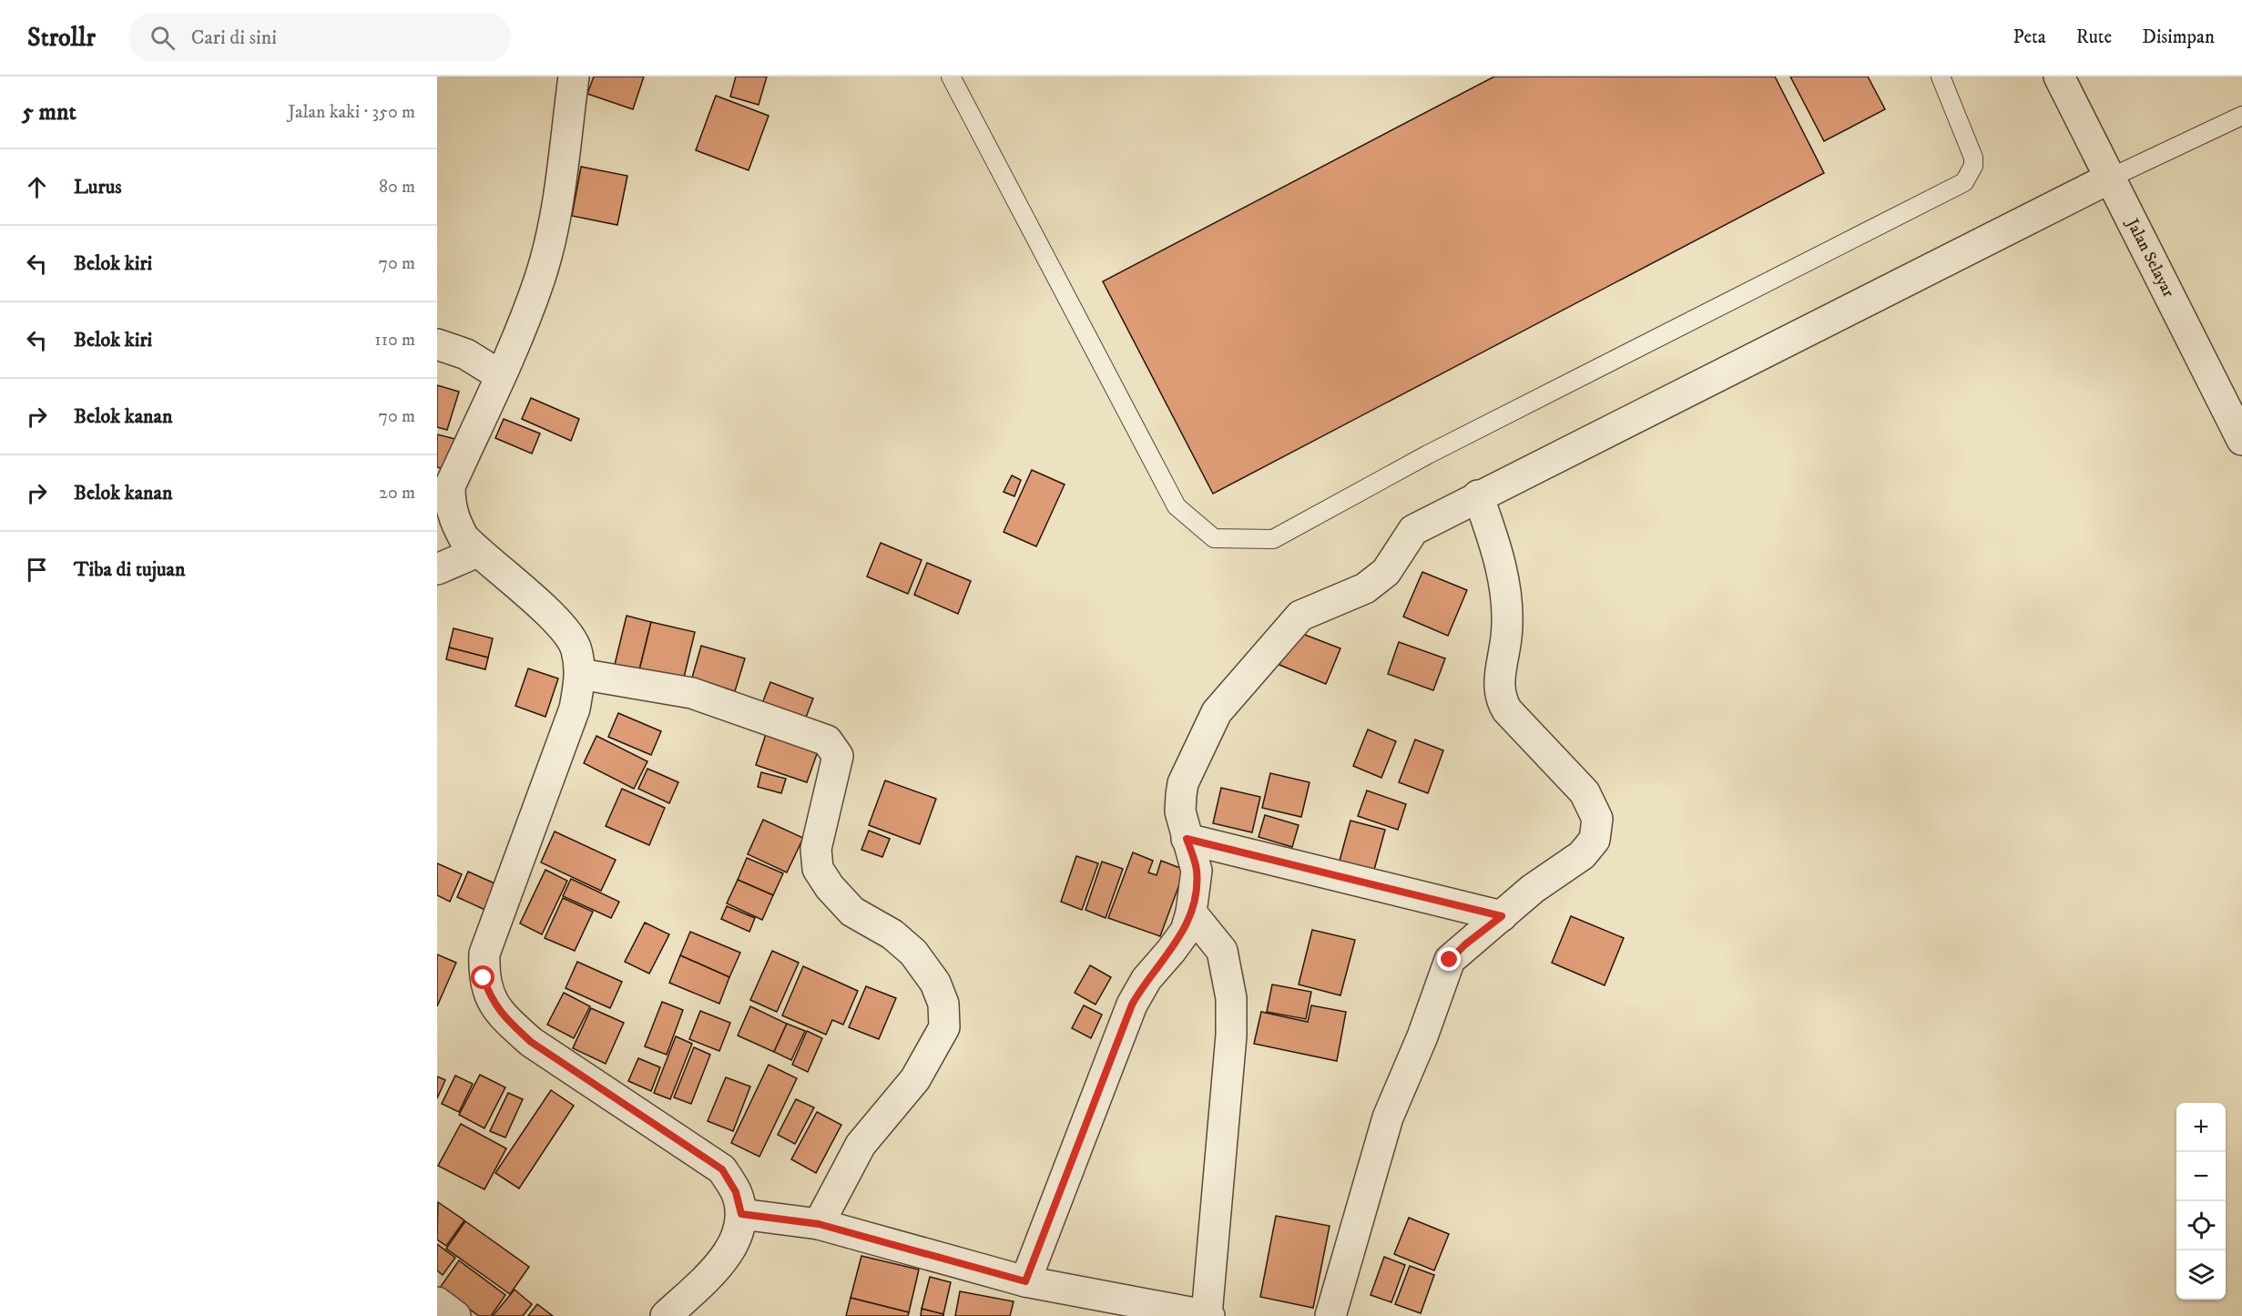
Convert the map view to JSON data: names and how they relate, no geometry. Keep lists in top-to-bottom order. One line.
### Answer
{"streets":{"street":["Jalan Selayar"]},"page":{"header":"Strollr","search":"Cari di sini","nav":["Peta","Rute","Disimpan"],"heading":["5 mnt","Jalan kaki · 350 m"],"list":[["Lurus","80 m"],["Belok kiri","70 m"],["Belok kiri","110 m"],["Belok kanan","70 m"],["Belok kanan","20 m"],"Tiba di tujuan"],"map_buttons":["+","−"]}}
